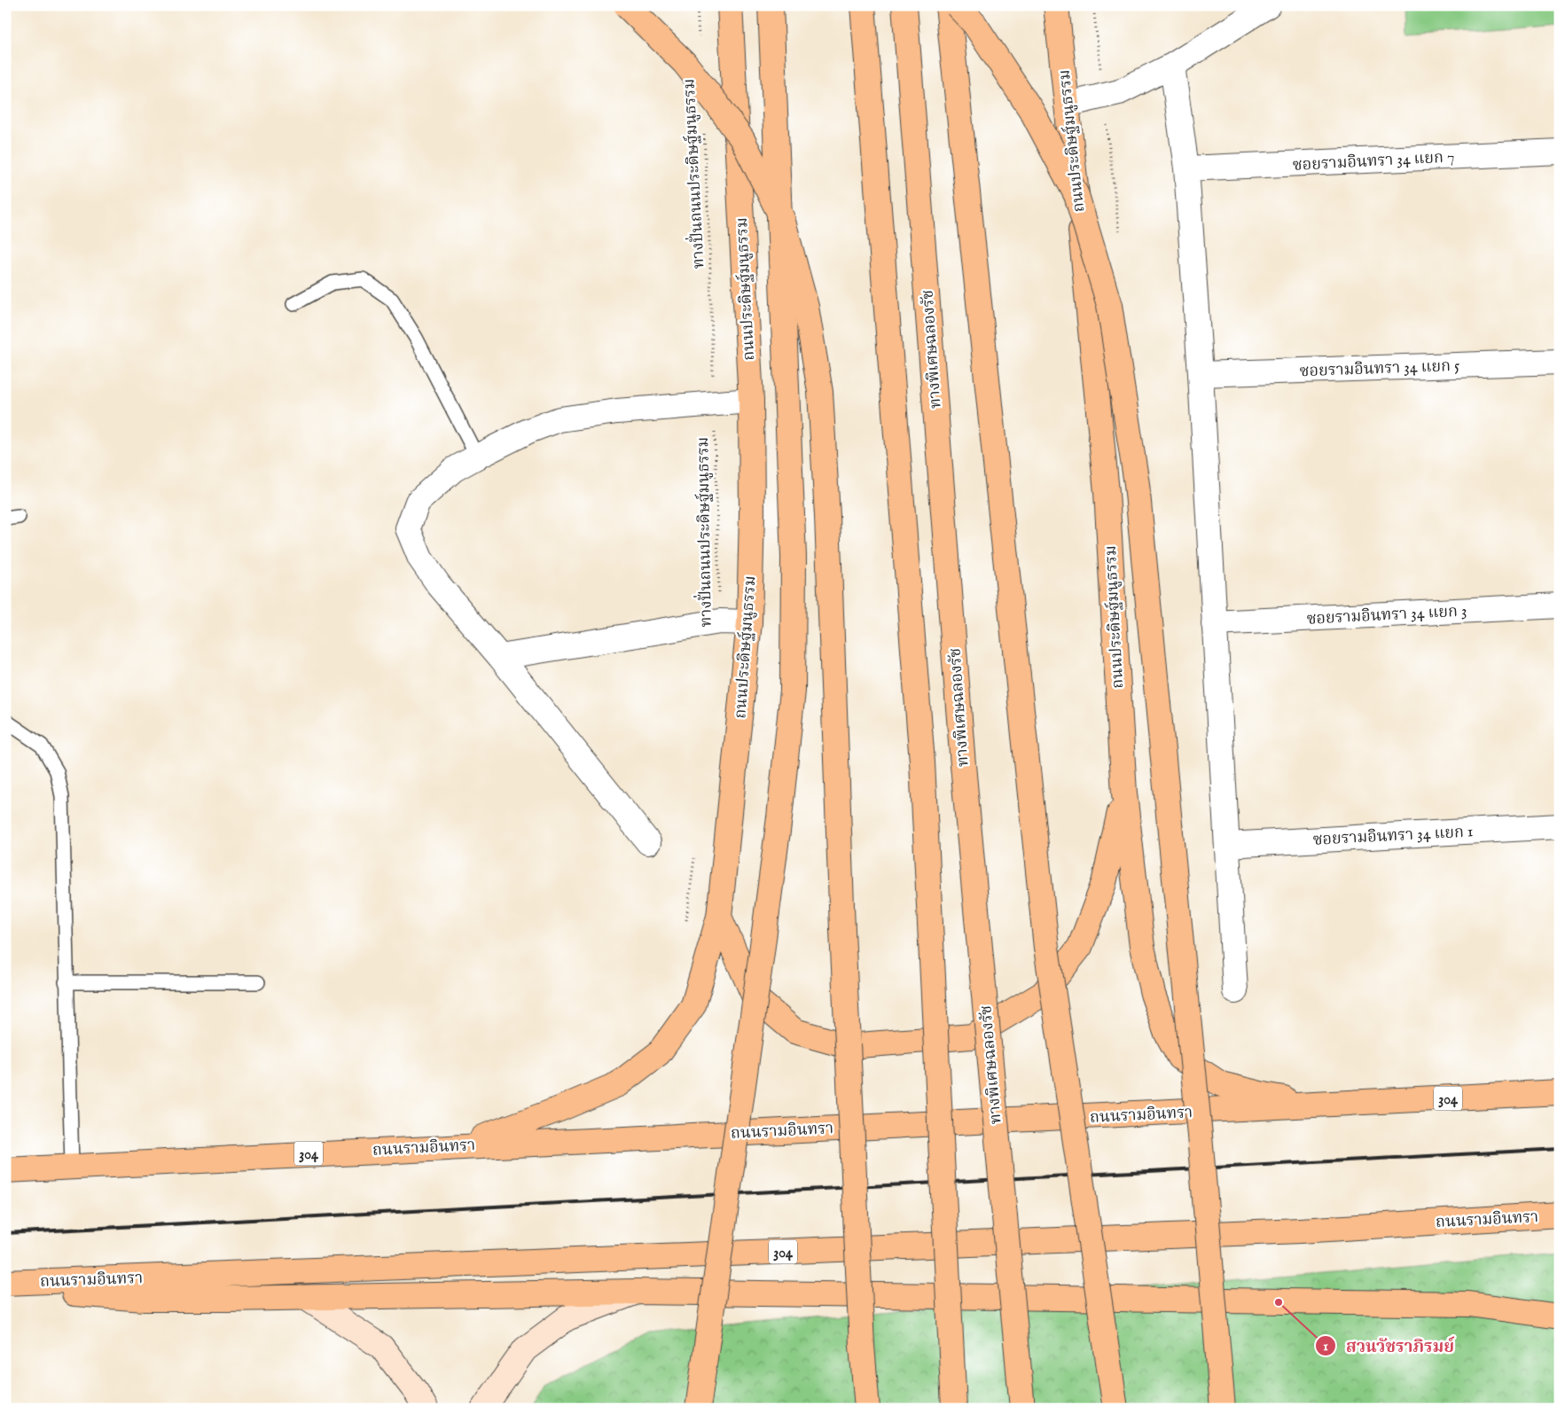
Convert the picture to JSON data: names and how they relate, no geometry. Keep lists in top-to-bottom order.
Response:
{
  "streets": {
    "main road": [
      "ถนนประดิษฐ์มนูธรรม",
      "ทางพิเศษฉลองรัช",
      "304",
      "ถนนรามอินทรา"
    ],
    "street": [
      "ซอยรามอินทรา 34 แยก 7",
      "ซอยรามอินทรา 34 แยก 5",
      "ซอยรามอินทรา 34 แยก 3",
      "ซอยรามอินทรา 34 แยก 1"
    ],
    "path": ["ทางปั่นถนนประดิษฐ์มนูธรรม"]
  },
  "crossings": [
    ["ถนนประดิษฐ์มนูธรรม", "ถนนรามอินทรา"]
  ],
  "places": ["สวนวัชราภิรมย์"]
}
